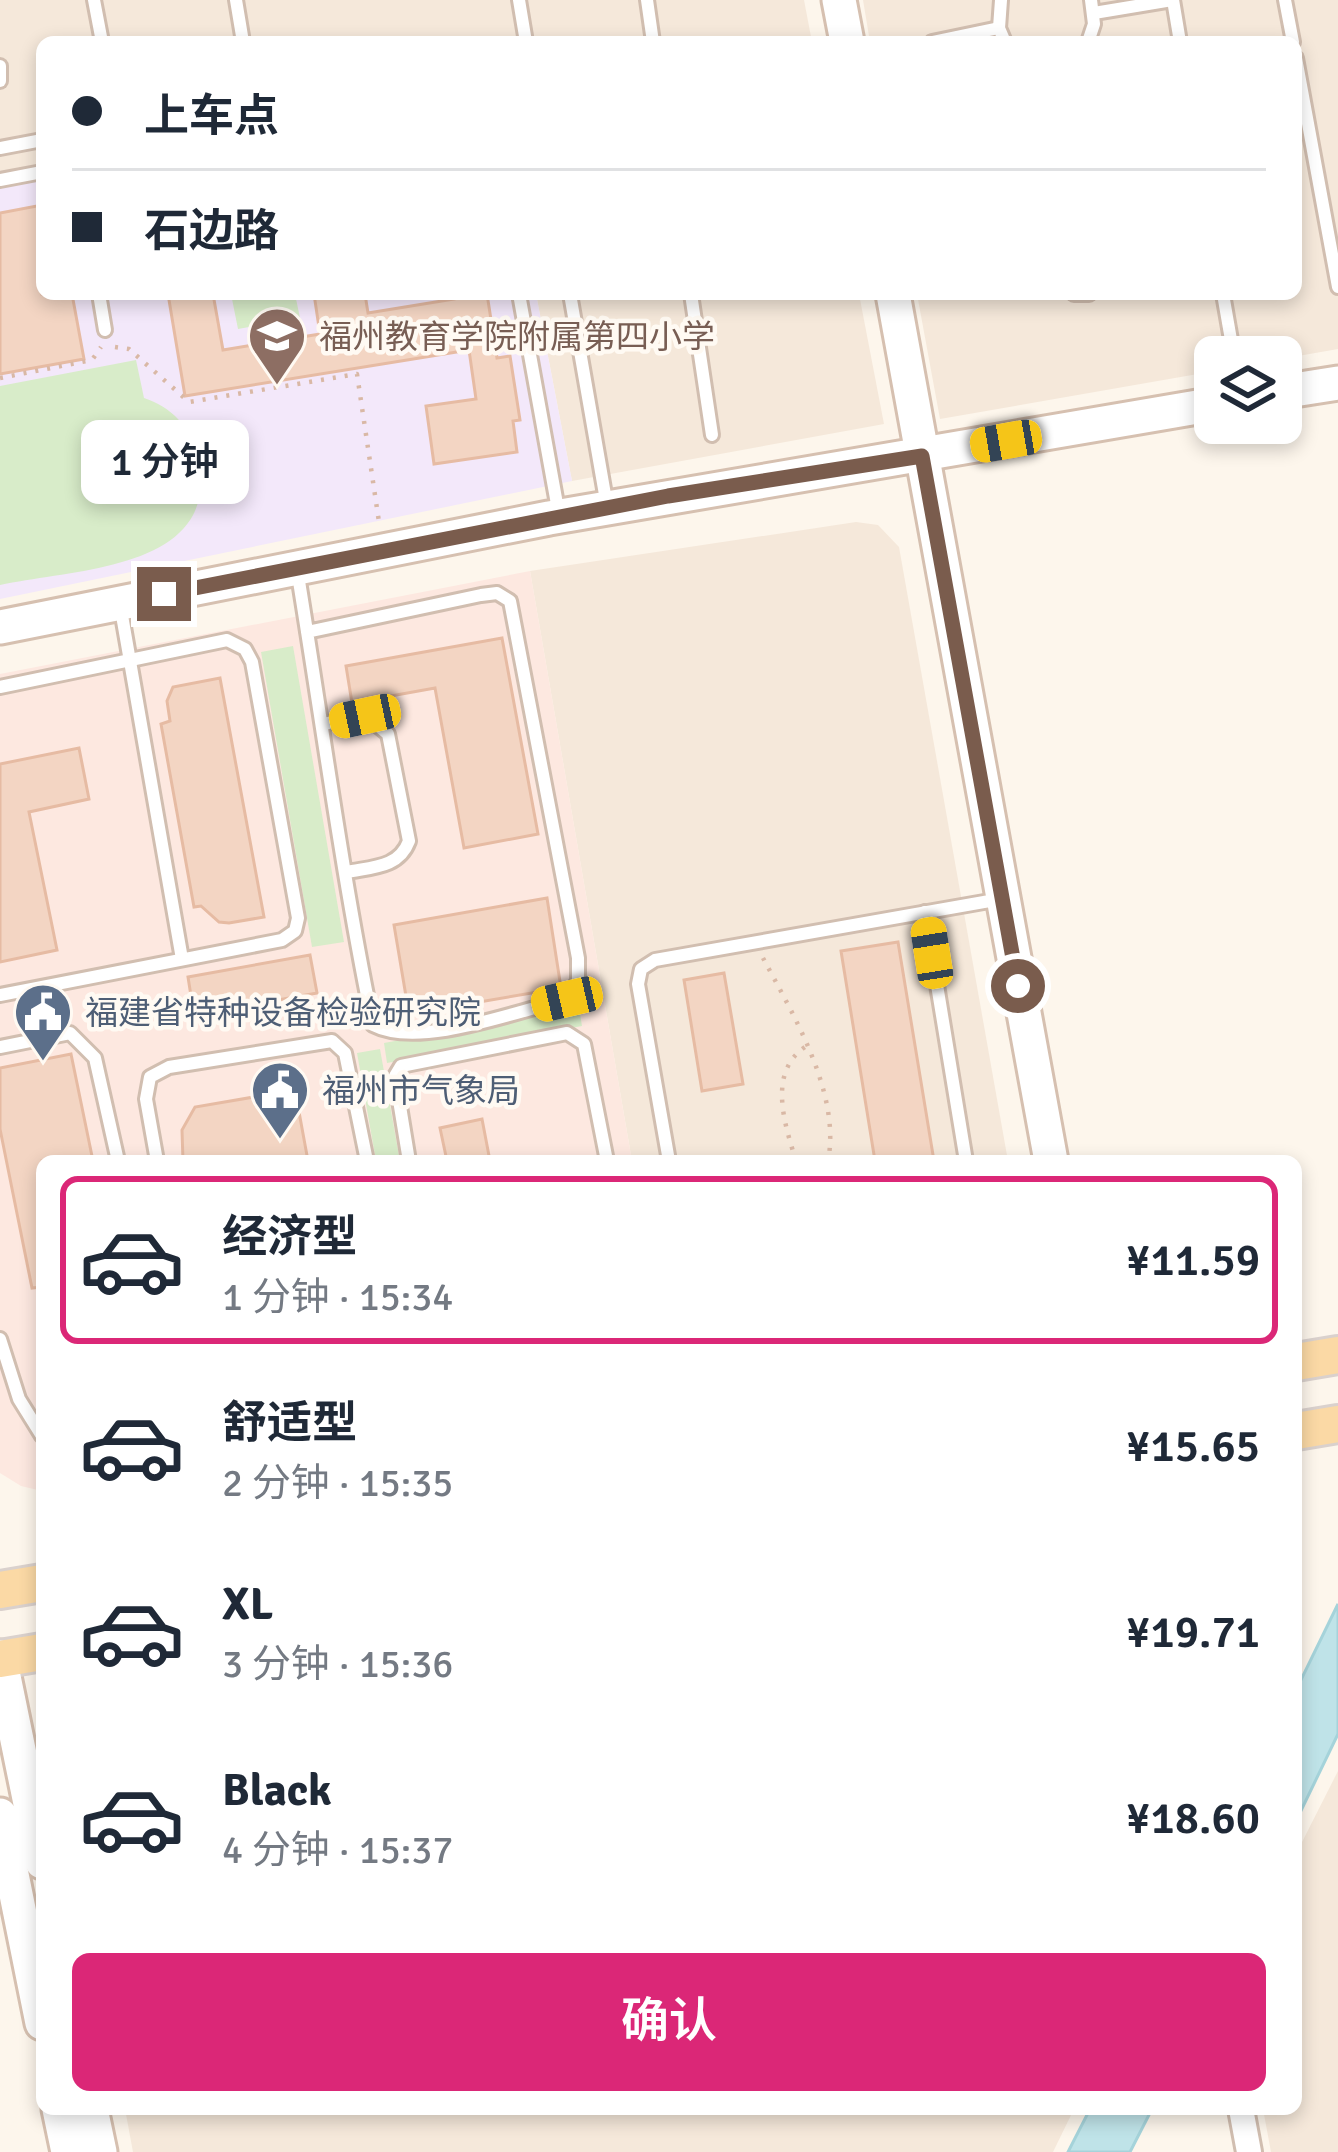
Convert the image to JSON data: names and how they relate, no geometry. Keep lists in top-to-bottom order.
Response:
{
  "places": {
    "school or university": ["福州教育学院附属第四小学"],
    "public building": ["福建省特种设备检验研究院", "福州市气象局"]
  },
  "page": {
    "banner": ["上车点", "石边路"],
    "bubble": "1 分钟",
    "list": [
      {
        "name": "经济型",
        "note": "1 分钟 · 15:34",
        "value": "¥11.59"
      },
      {
        "name": "舒适型",
        "note": "2 分钟 · 15:35",
        "value": "¥15.65"
      },
      {
        "name": "XL",
        "note": "3 分钟 · 15:36",
        "value": "¥19.71"
      },
      {
        "name": "Black",
        "note": "4 分钟 · 15:37",
        "value": "¥18.60"
      }
    ],
    "buttons": "确认"
  }
}
